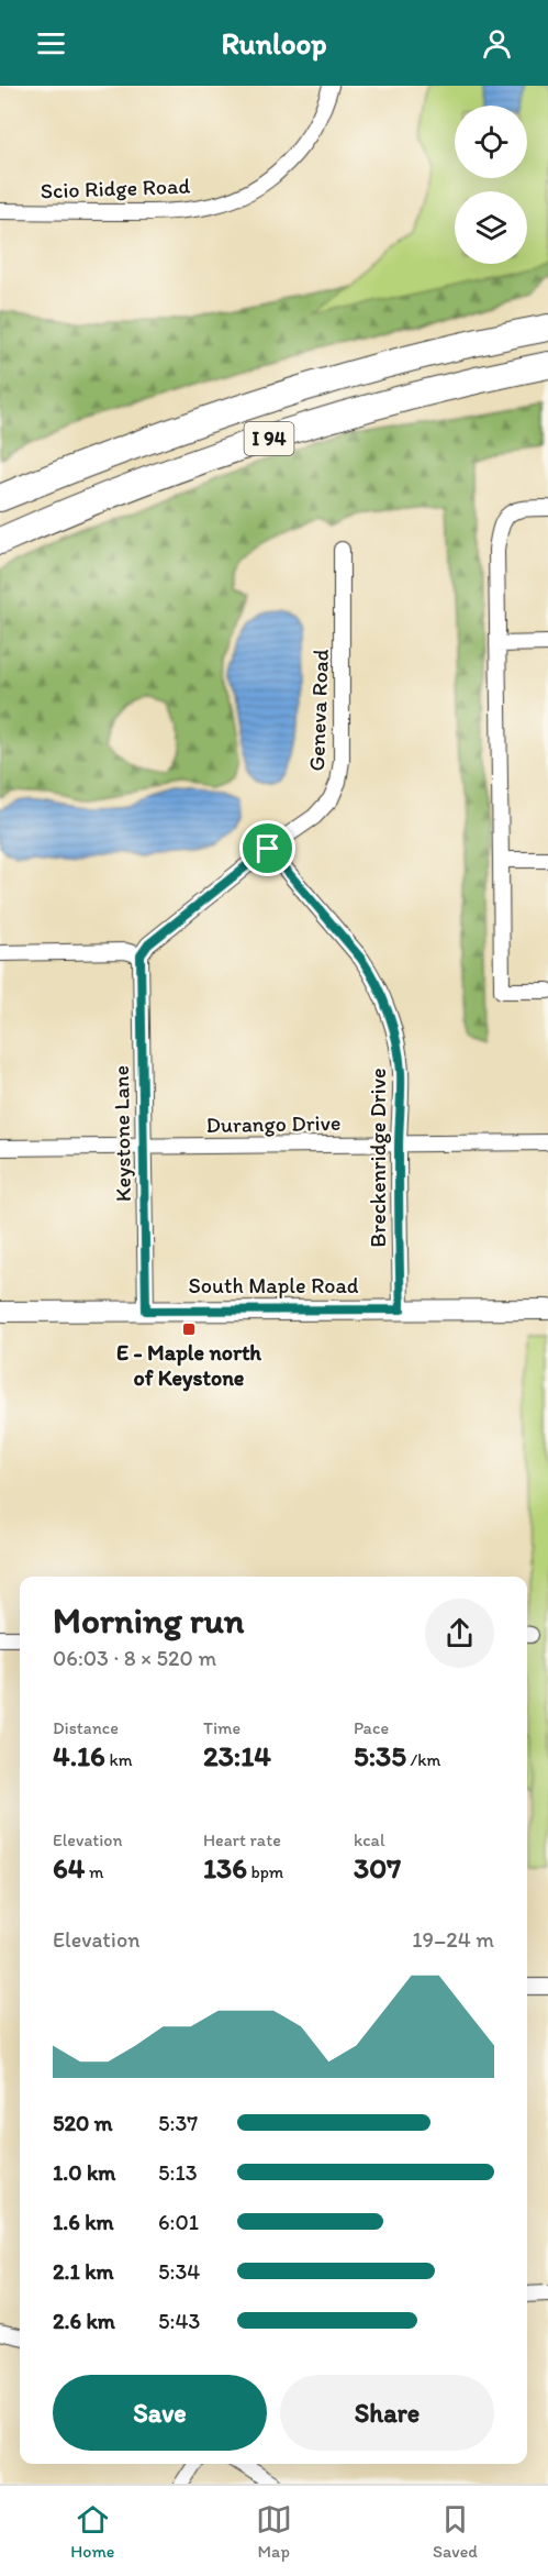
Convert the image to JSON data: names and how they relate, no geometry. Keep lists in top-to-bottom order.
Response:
{
  "streets": {
    "highway": ["I 94"],
    "street": [
      "Scio Ridge Road",
      "Geneva Road",
      "Durango Drive",
      "Keystone Lane",
      "Breckenridge Drive",
      "South Maple Road"
    ]
  },
  "crossings": [
    ["Geneva Road", "Keystone Lane"],
    ["Geneva Road", "Breckenridge Drive"],
    ["Durango Drive", "Keystone Lane"],
    ["Durango Drive", "Breckenridge Drive"],
    ["Keystone Lane", "South Maple Road"],
    ["Breckenridge Drive", "South Maple Road"]
  ],
  "places": {
    "transit": ["E - Maple north of Keystone"]
  },
  "page": {
    "header": "Runloop",
    "heading": ["Morning run", "06:03 · 8 × 520 m"],
    "stats": [
      ["Distance", "4.16 km"],
      ["Time", "23:14"],
      ["Pace", "5:35 /km"],
      ["Elevation", "64 m"],
      ["Heart rate", "136 bpm"],
      ["kcal", "307"]
    ],
    "chart": ["Elevation", "19–24 m"],
    "list": [
      {
        "name": "520 m",
        "note": "5:37"
      },
      {
        "name": "1.0 km",
        "note": "5:13"
      },
      {
        "name": "1.6 km",
        "note": "6:01"
      },
      {
        "name": "2.1 km",
        "note": "5:34"
      },
      {
        "name": "2.6 km",
        "note": "5:43"
      }
    ],
    "buttons": ["Save", "Share"],
    "tabs": ["Home", "Map", "Saved"]
  }
}
